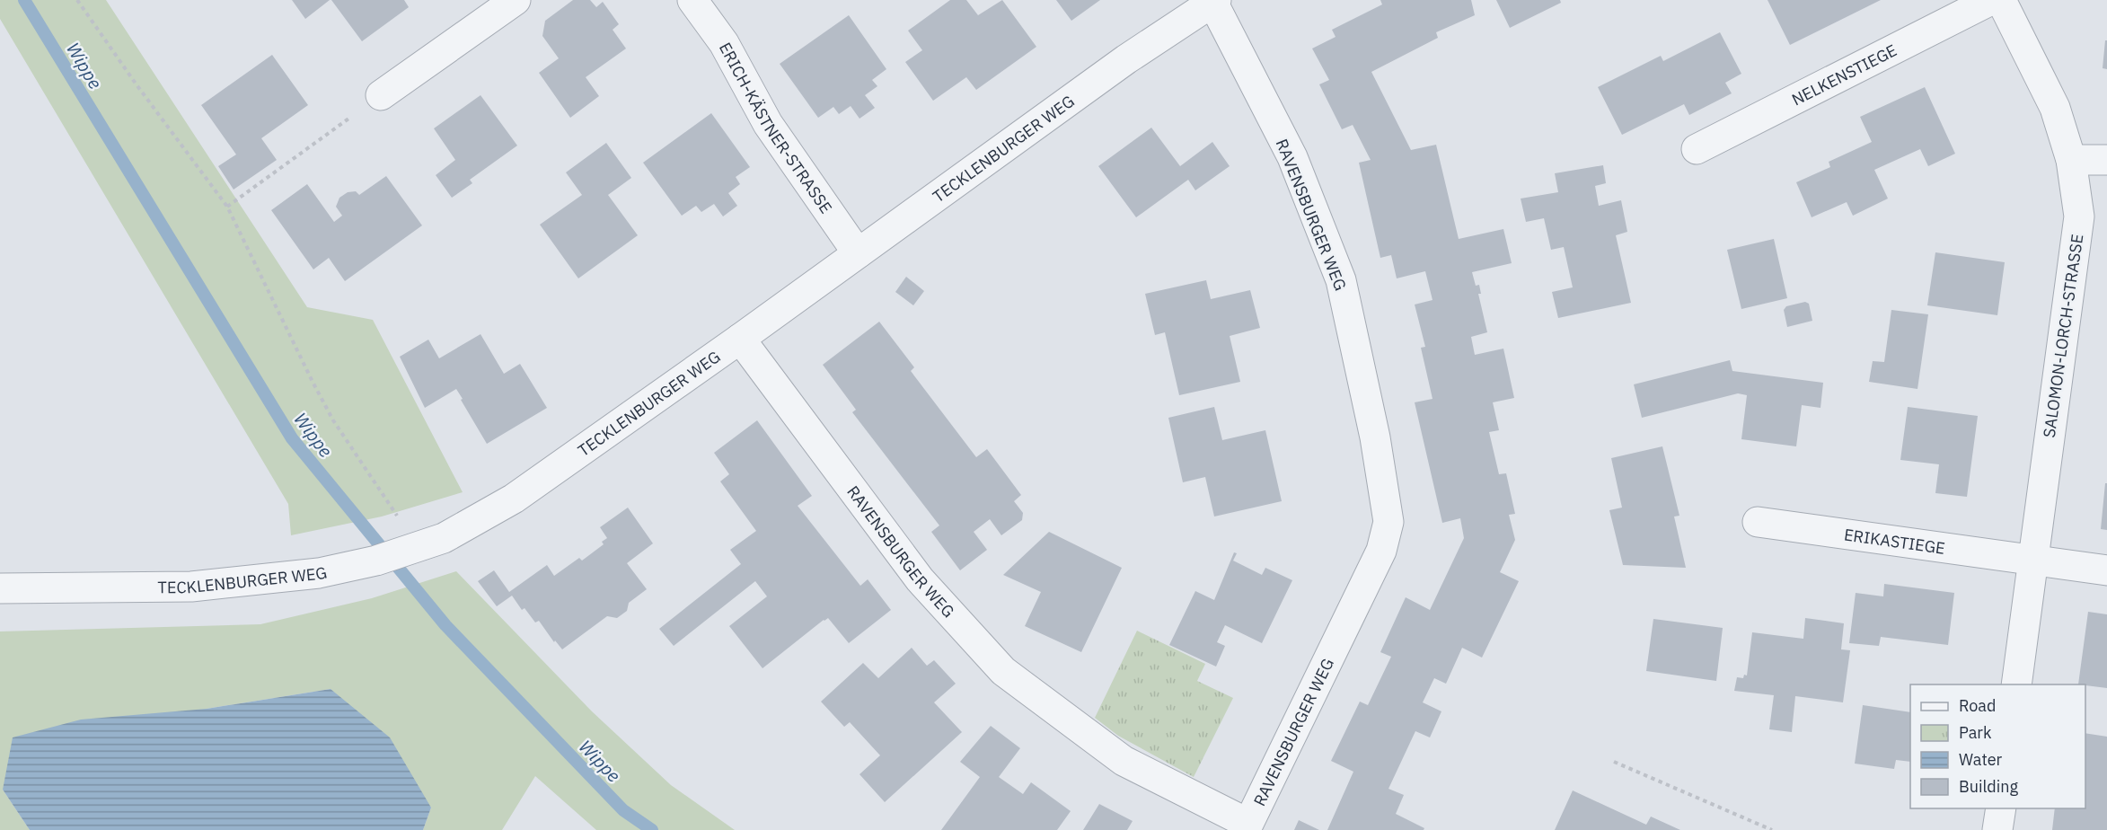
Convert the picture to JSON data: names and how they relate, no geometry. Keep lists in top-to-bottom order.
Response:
{
  "streets": {
    "street": [
      "NELKENSTIEGE",
      "ERICH-KÄSTNER-STRASSE",
      "TECKLENBURGER WEG",
      "RAVENSBURGER WEG",
      "SALOMON-LORCH-STRASSE",
      "ERIKASTIEGE"
    ]
  },
  "crossings": [
    ["ERICH-KÄSTNER-STRASSE", "TECKLENBURGER WEG"],
    ["TECKLENBURGER WEG", "RAVENSBURGER WEG"],
    ["SALOMON-LORCH-STRASSE", "ERIKASTIEGE"]
  ],
  "water": ["Wippe"],
  "legend": [
    "Road",
    "Park",
    "Water",
    "Building"
  ]
}
